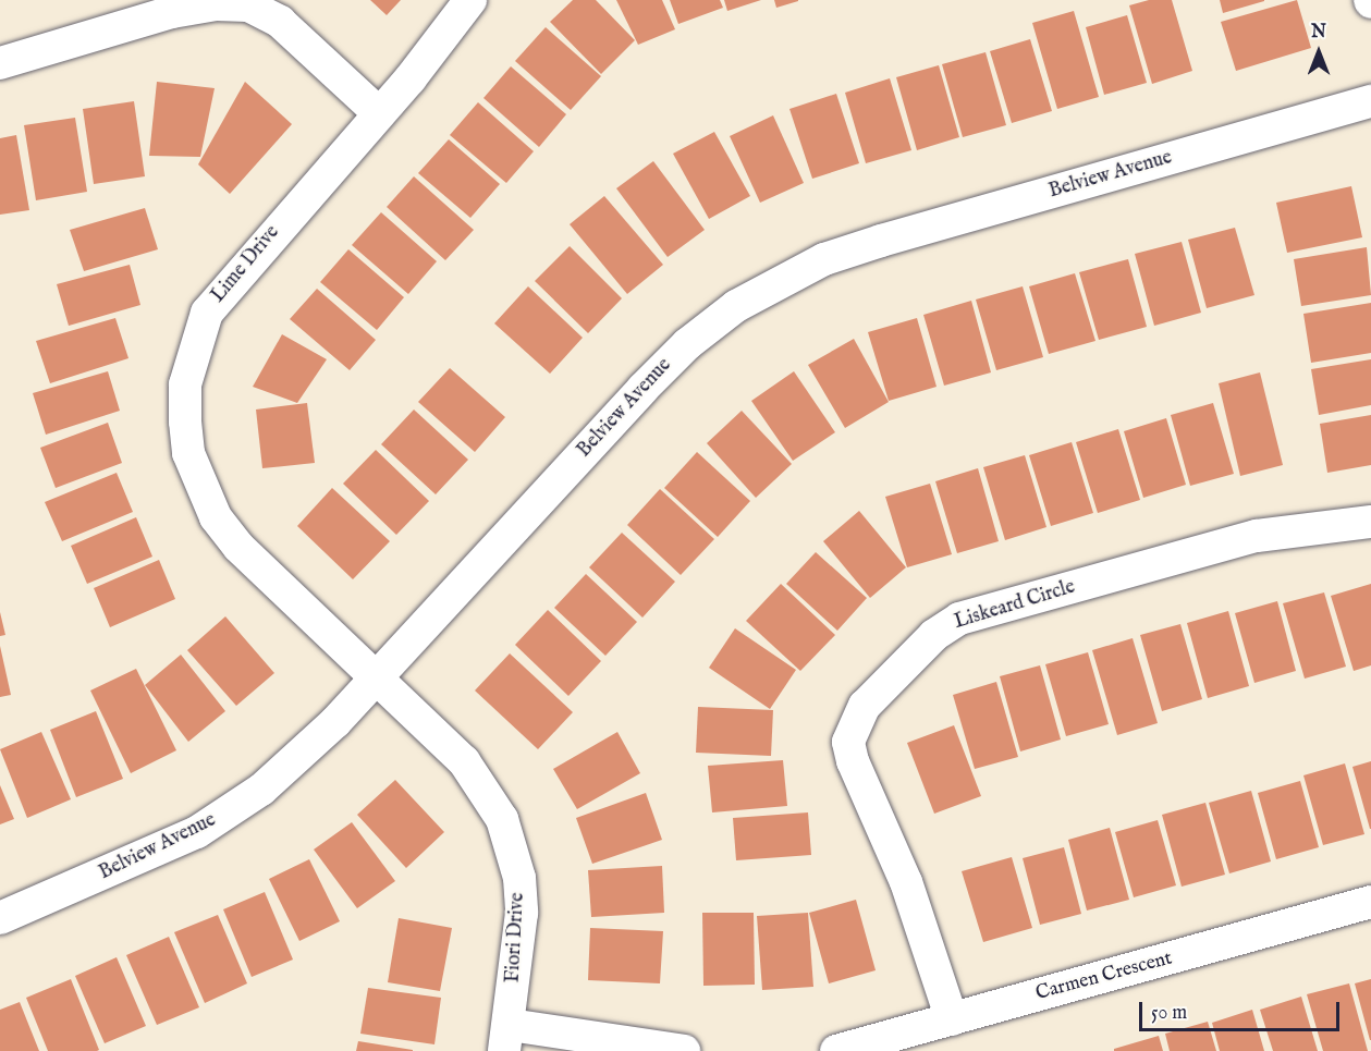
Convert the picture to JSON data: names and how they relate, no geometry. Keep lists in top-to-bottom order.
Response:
{
  "streets": {
    "street": [
      "Belview Avenue",
      "Lime Drive",
      "Liskeard Circle",
      "Fiori Drive",
      "Carmen Crescent"
    ]
  },
  "crossings": [
    ["Belview Avenue", "Lime Drive"],
    ["Belview Avenue", "Fiori Drive"],
    ["Lime Drive", "Fiori Drive"],
    ["Liskeard Circle", "Carmen Crescent"]
  ],
  "scale_bar": "50 m",
  "north": "top"
}
